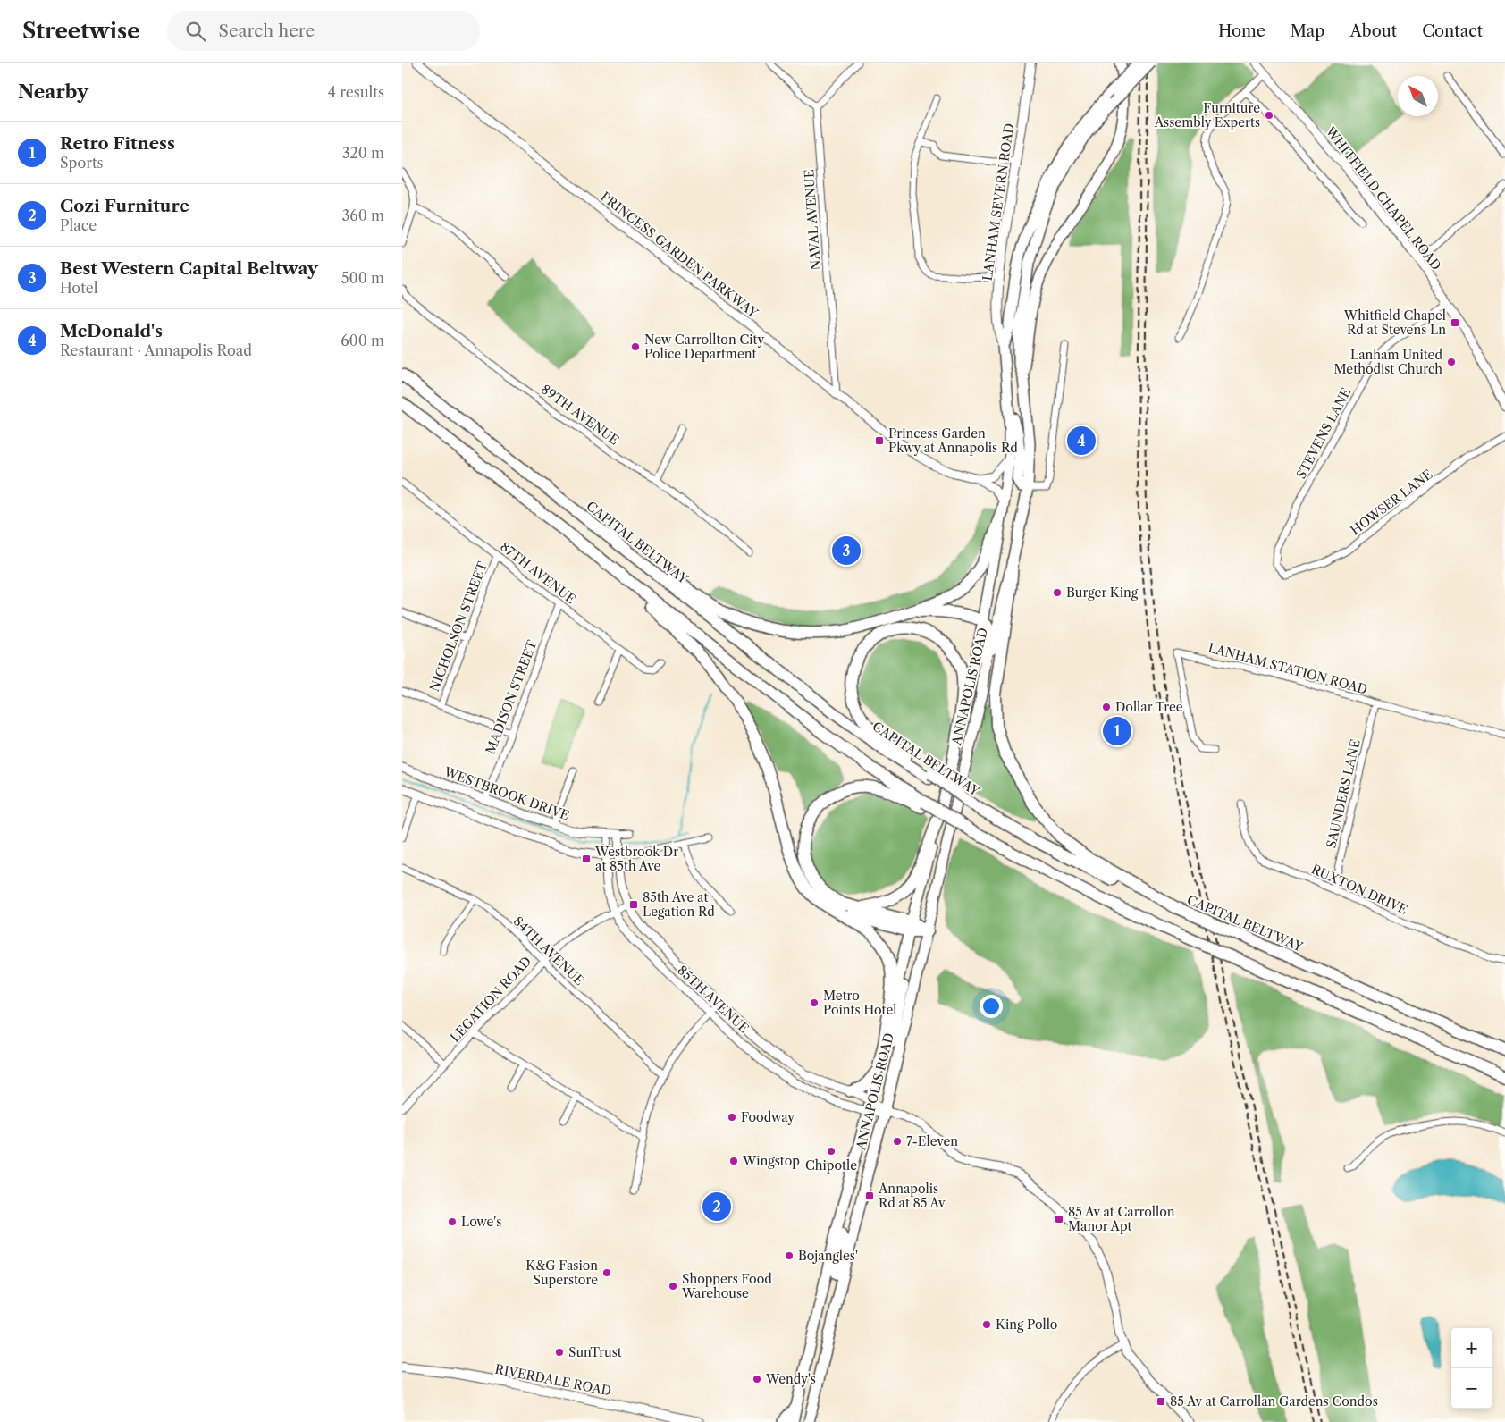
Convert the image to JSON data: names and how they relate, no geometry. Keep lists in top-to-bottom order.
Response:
{
  "streets": {
    "highway": ["CAPITAL BELTWAY"],
    "main road": ["LANHAM SEVERN ROAD", "ANNAPOLIS ROAD", "RIVERDALE ROAD"],
    "street": [
      "WHITFIELD CHAPEL ROAD",
      "NAVAL AVENUE",
      "PRINCESS GARDEN PARKWAY",
      "89TH AVENUE",
      "STEVENS LANE",
      "HOWSER LANE",
      "87TH AVENUE",
      "NICHOLSON STREET",
      "LANHAM STATION ROAD",
      "MADISON STREET",
      "WESTBROOK DRIVE",
      "SAUNDERS LANE",
      "RUXTON DRIVE",
      "84TH AVENUE",
      "LEGATION ROAD",
      "85TH AVENUE"
    ]
  },
  "crossings": [
    ["WHITFIELD CHAPEL ROAD", "STEVENS LANE"],
    ["LANHAM SEVERN ROAD", "ANNAPOLIS ROAD"],
    ["NAVAL AVENUE", "PRINCESS GARDEN PARKWAY"],
    ["PRINCESS GARDEN PARKWAY", "ANNAPOLIS ROAD"],
    ["STEVENS LANE", "HOWSER LANE"],
    ["87TH AVENUE", "NICHOLSON STREET"],
    ["87TH AVENUE", "MADISON STREET"],
    ["LANHAM STATION ROAD", "SAUNDERS LANE"],
    ["ANNAPOLIS ROAD", "85TH AVENUE"],
    ["MADISON STREET", "WESTBROOK DRIVE"],
    ["WESTBROOK DRIVE", "85TH AVENUE"],
    ["SAUNDERS LANE", "RUXTON DRIVE"],
    ["84TH AVENUE", "LEGATION ROAD"],
    ["LEGATION ROAD", "85TH AVENUE"]
  ],
  "places": {
    "other": [
      "Furniture Assembly Experts",
      "New Carrollton City Police Department",
      "Lanham United Methodist Church",
      "Burger King",
      "Dollar Tree",
      "Metro Points Hotel",
      "Foodway",
      "7-Eleven",
      "Chipotle",
      "Wingstop",
      "Lowe's",
      "Bojangles'",
      "K&G Fasion Superstore",
      "Shoppers Food Warehouse",
      "King Pollo",
      "SunTrust",
      "Wendy's"
    ],
    "transit": [
      "Whitfield Chapel Rd at Stevens Ln",
      "Princess Garden Pkwy at Annapolis Rd",
      "Westbrook Dr at 85th Ave",
      "85th Ave at Legation Rd",
      "Annapolis Rd at 85 Av",
      "85 Av at Carrollon Manor Apt",
      "85 Av at Carrollan Gardens Condos"
    ]
  },
  "north": "top left",
  "page": {
    "header": "Streetwise",
    "search": "Search here",
    "nav": [
      "Home",
      "Map",
      "About",
      "Contact"
    ],
    "heading": ["Nearby", "4 results"],
    "list": [
      {
        "mark": "1",
        "name": "Retro Fitness",
        "note": "Sports",
        "value": "320 m"
      },
      {
        "mark": "2",
        "name": "Cozi Furniture",
        "note": "Place",
        "value": "360 m"
      },
      {
        "mark": "3",
        "name": "Best Western Capital Beltway",
        "note": "Hotel",
        "value": "500 m"
      },
      {
        "mark": "4",
        "name": "McDonald's",
        "note": "Restaurant · Annapolis Road",
        "value": "600 m"
      }
    ],
    "pins": [
      "4",
      "3",
      "1",
      "2"
    ],
    "map_buttons": ["+", "−"]
  }
}
